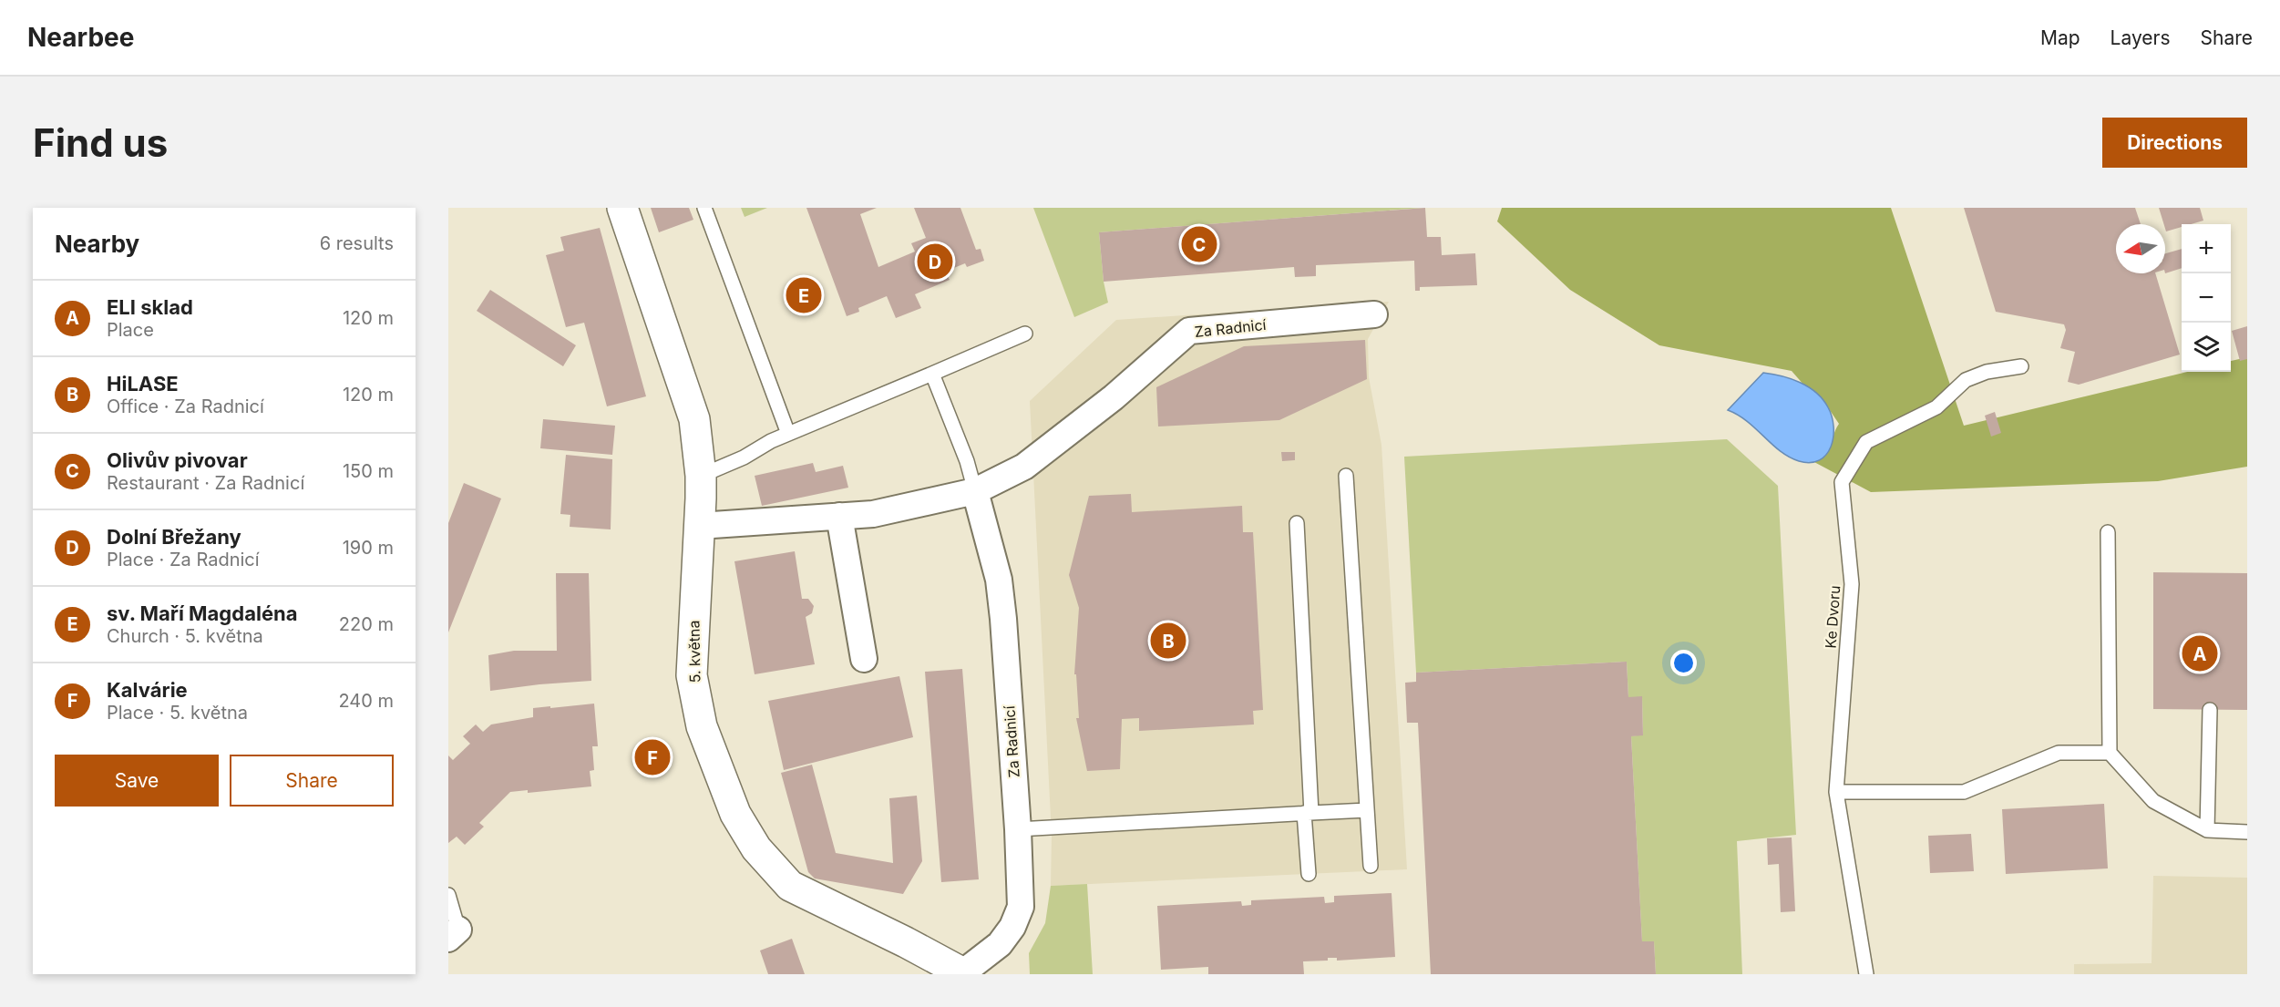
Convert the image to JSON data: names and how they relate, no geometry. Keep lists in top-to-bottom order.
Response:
{
  "streets": {
    "street": ["Za Radnicí", "5. května"],
    "lane": ["Ke Dvoru"]
  },
  "crossings": [
    ["Za Radnicí", "5. května"]
  ],
  "north": "left",
  "page": {
    "header": "Nearbee",
    "nav": ["Map", "Layers", "Share"],
    "buttons": [
      "Directions",
      ["Save", "Share"]
    ],
    "title": "Find us",
    "heading": ["Nearby", "6 results"],
    "map_buttons": ["+", "−"],
    "pins": [
      "C",
      "D",
      "E",
      "B",
      "A",
      "F"
    ],
    "list": [
      {
        "mark": "A",
        "name": "ELI sklad",
        "note": "Place",
        "value": "120 m"
      },
      {
        "mark": "B",
        "name": "HiLASE",
        "note": "Office · Za Radnicí",
        "value": "120 m"
      },
      {
        "mark": "C",
        "name": "Olivův pivovar",
        "note": "Restaurant · Za Radnicí",
        "value": "150 m"
      },
      {
        "mark": "D",
        "name": "Dolní Břežany",
        "note": "Place · Za Radnicí",
        "value": "190 m"
      },
      {
        "mark": "E",
        "name": "sv. Maří Magdaléna",
        "note": "Church · 5. května",
        "value": "220 m"
      },
      {
        "mark": "F",
        "name": "Kalvárie",
        "note": "Place · 5. května",
        "value": "240 m"
      }
    ]
  }
}
